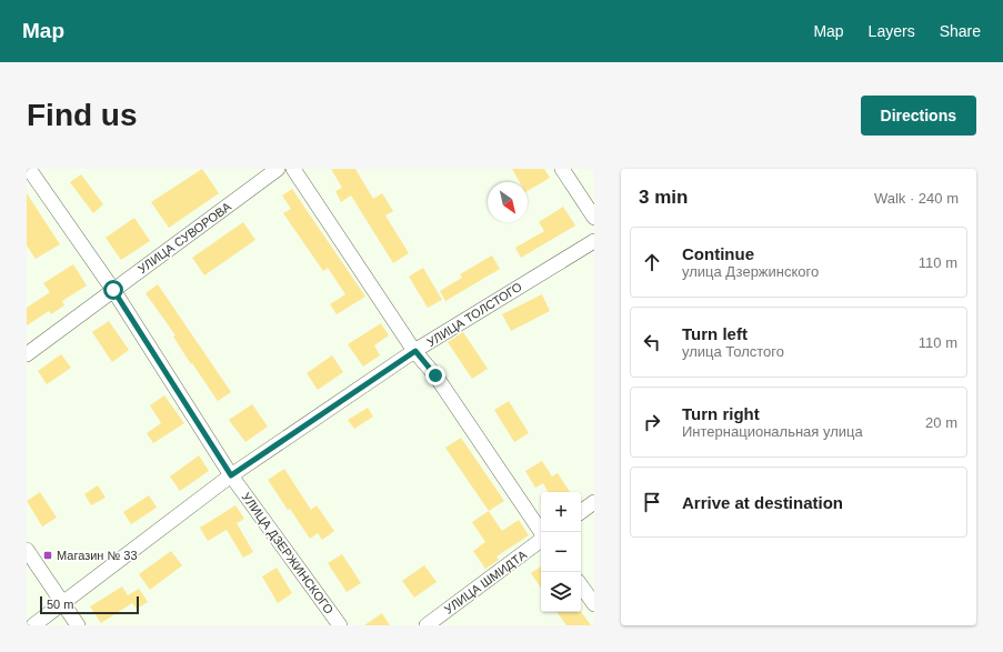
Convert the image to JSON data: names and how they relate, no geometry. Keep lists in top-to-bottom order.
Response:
{
  "streets": {
    "street": [
      "УЛИЦА СУВОРОВА",
      "УЛИЦА ТОЛСТОГО",
      "УЛИЦА ДЗЕРЖИНСКОГО",
      "УЛИЦА ШМИДТА"
    ]
  },
  "crossings": [
    ["УЛИЦА СУВОРОВА", "УЛИЦА ДЗЕРЖИНСКОГО"],
    ["УЛИЦА ТОЛСТОГО", "УЛИЦА ДЗЕРЖИНСКОГО"]
  ],
  "places": {
    "transit": ["Магазин № 33"]
  },
  "scale_bar": "50 m",
  "north": "bottom right",
  "page": {
    "header": "Map",
    "nav": ["Map", "Layers", "Share"],
    "buttons": "Directions",
    "title": "Find us",
    "heading": ["3 min", "Walk · 240 m"],
    "list": [
      ["Continue", "улица Дзержинского", "110 m"],
      ["Turn left", "улица Толстого", "110 m"],
      ["Turn right", "Интернациональная улица", "20 m"],
      "Arrive at destination"
    ],
    "map_buttons": ["+", "−"],
    "scale": "50 m"
  }
}
